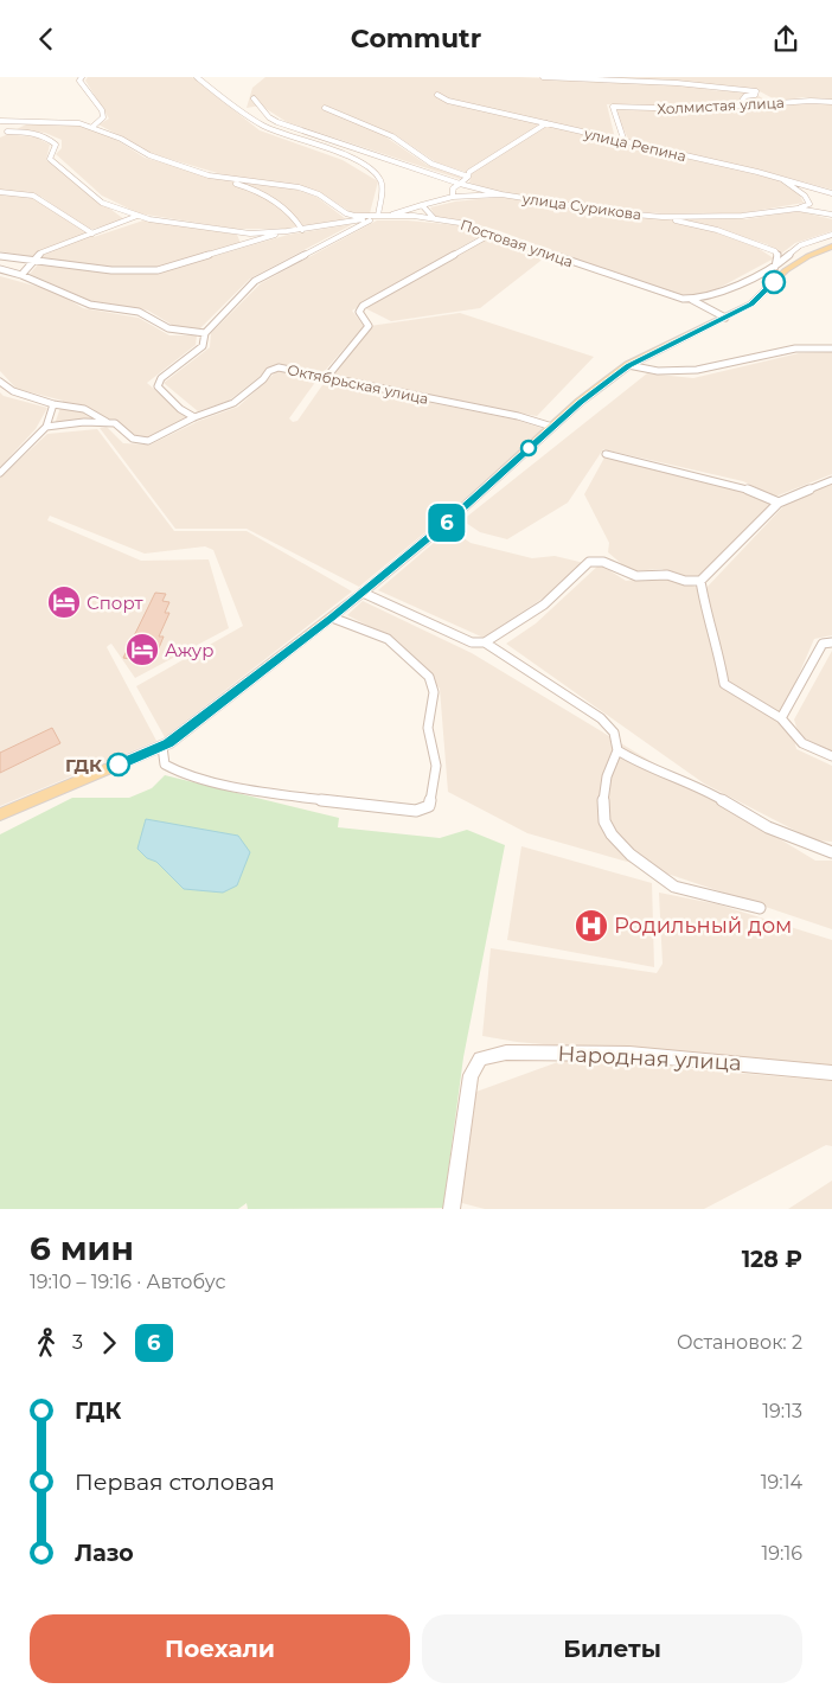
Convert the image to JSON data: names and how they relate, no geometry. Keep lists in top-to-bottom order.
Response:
{
  "streets": {
    "street": [
      "Холмистая улица",
      "улица Репина",
      "улица Сурикова",
      "Постовая улица",
      "Октябрьская улица",
      "Народная улица"
    ]
  },
  "crossings": [
    ["Холмистая улица", "улица Репина"],
    ["улица Сурикова", "Постовая улица"]
  ],
  "places": {
    "hotel": ["Спорт", "Ажур"],
    "other": ["ГДК"],
    "hospital": ["Родильный дом"]
  },
  "lines": ["bus line 6"],
  "page": {
    "header": "Commutr",
    "on_map": "6",
    "heading": ["6 мин", "19:10 – 19:16 · Автобус", "128 ₽"],
    "legs": ["3", "6", "Остановок: 2"],
    "list": [
      {
        "name": "ГДК",
        "value": "19:13"
      },
      {
        "name": "Первая столовая",
        "value": "19:14"
      },
      {
        "name": "Лазо",
        "value": "19:16"
      }
    ],
    "buttons": ["Поехали", "Билеты"]
  }
}
